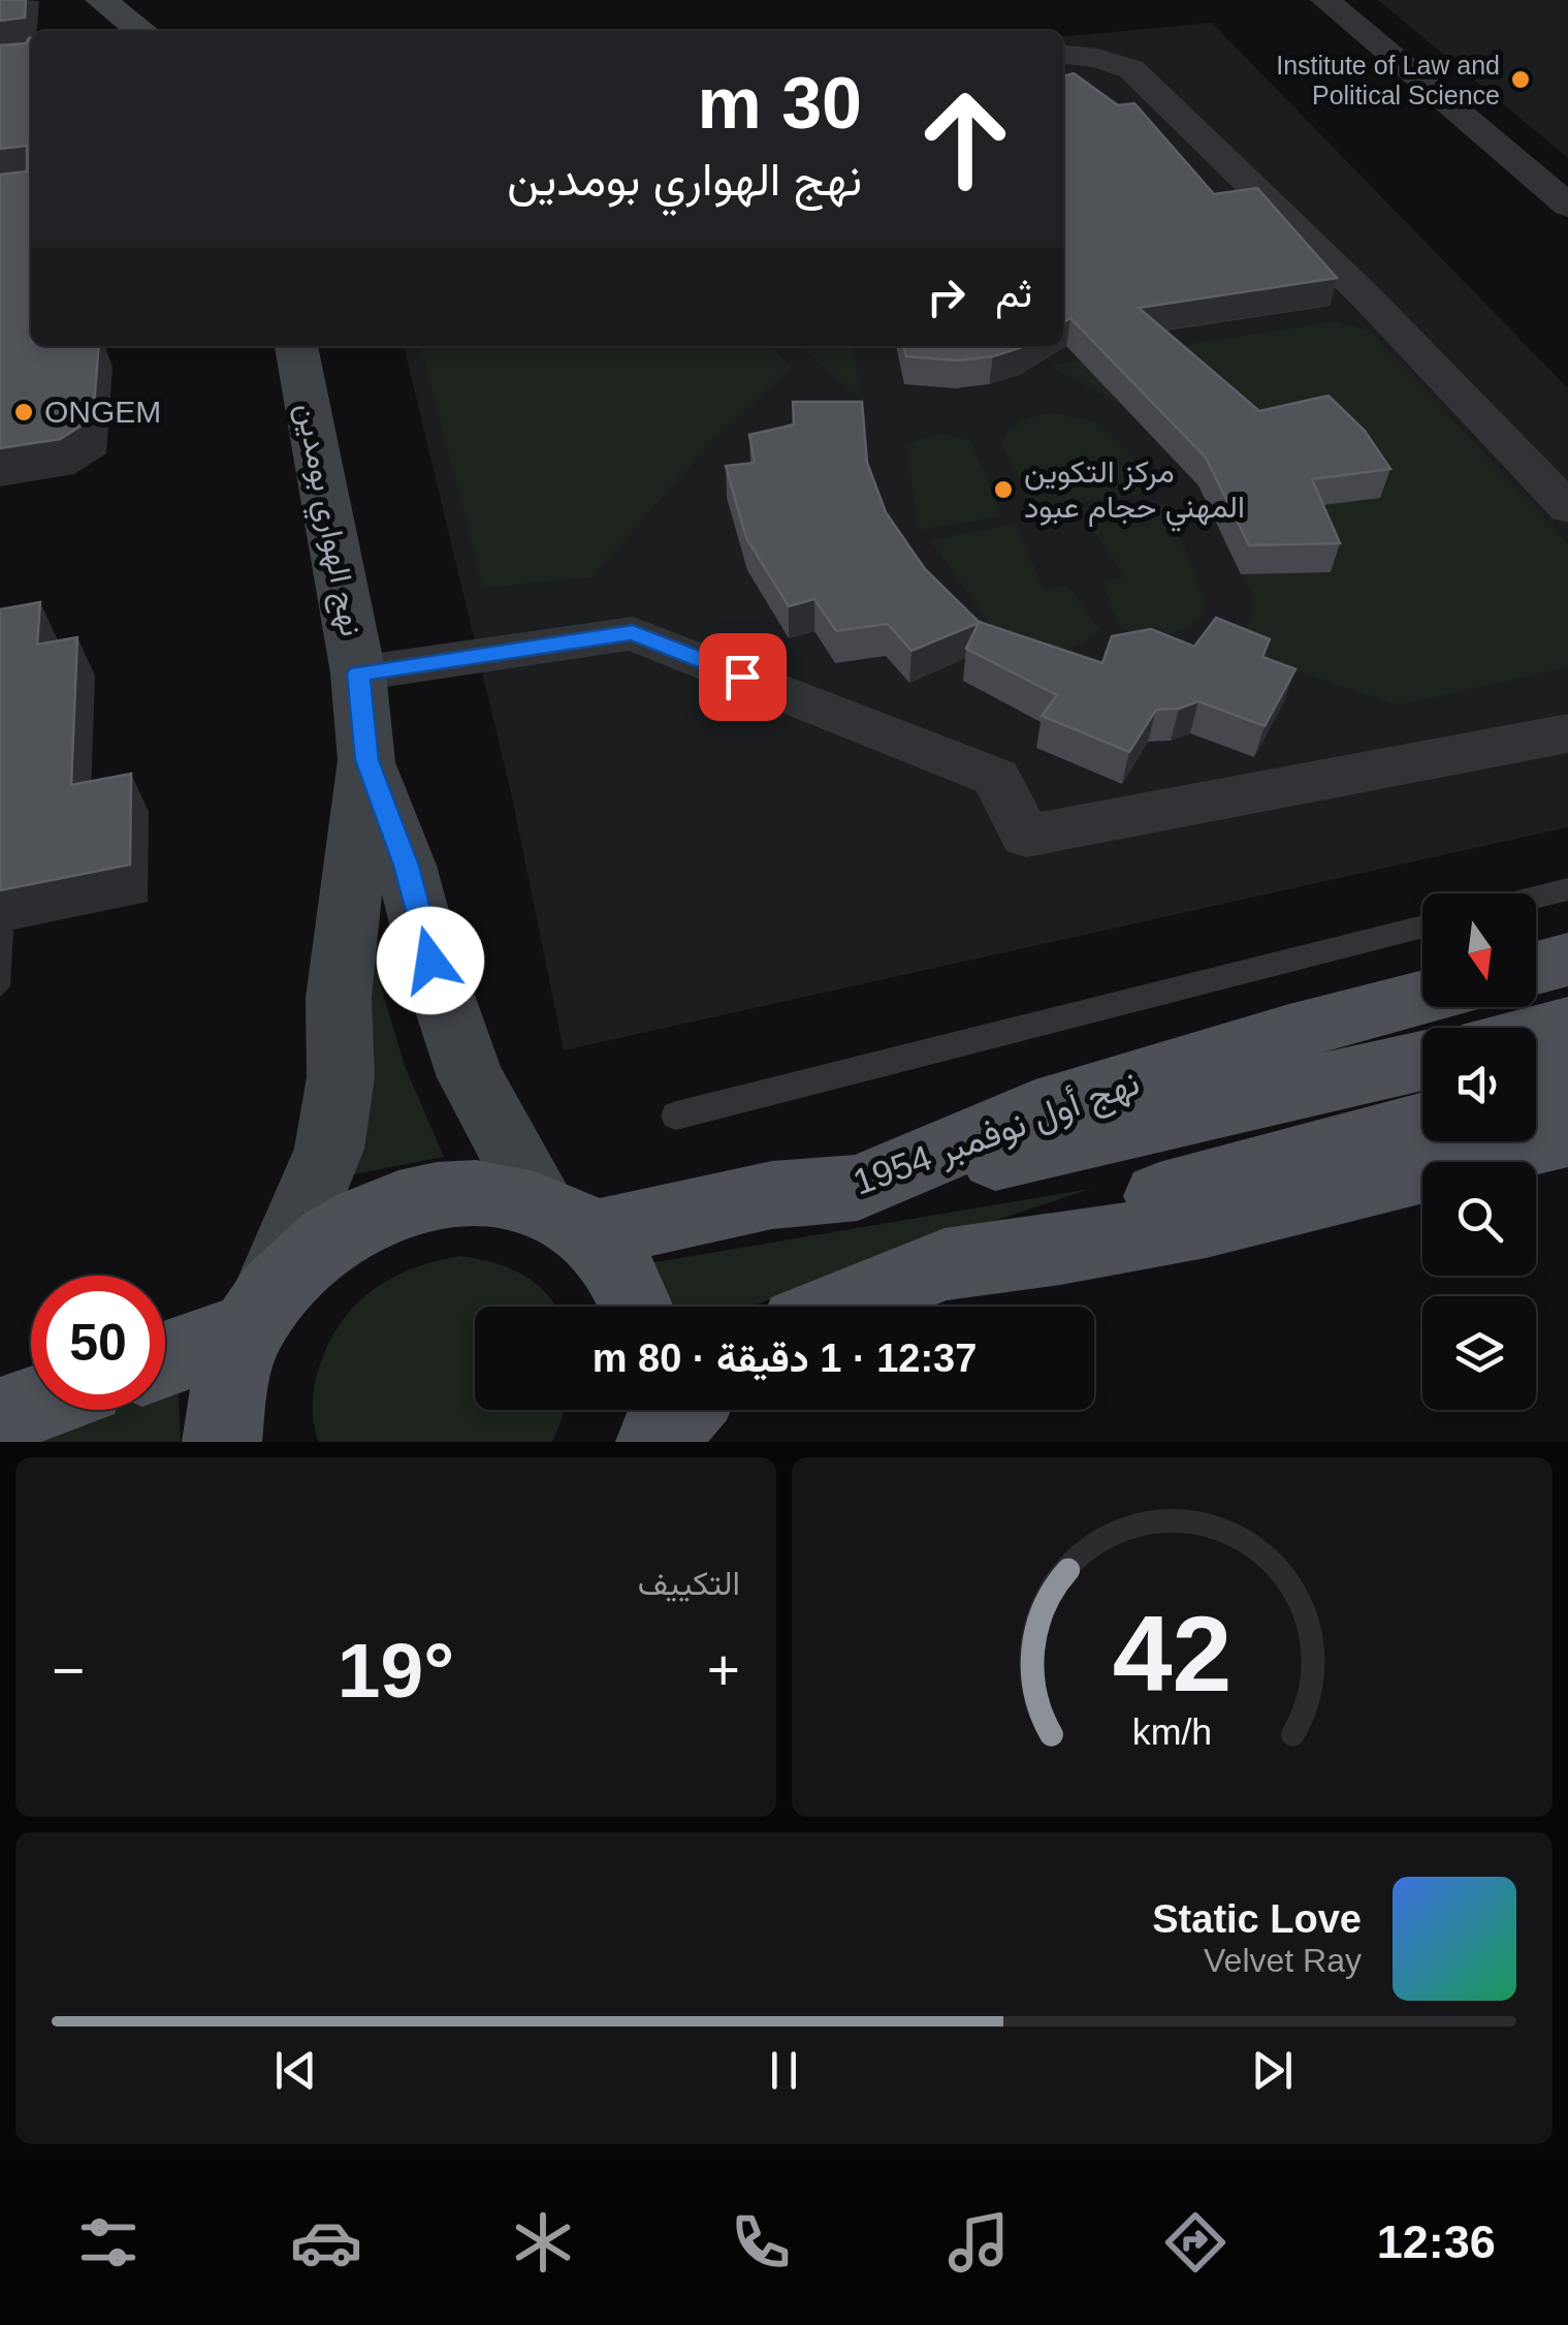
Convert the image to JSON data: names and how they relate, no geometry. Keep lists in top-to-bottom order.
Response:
{
  "streets": {
    "main road": ["نهج الهواري بومدين", "نهج أول نوفمبر 1954"]
  },
  "places": ["Institute of Law and Political Science", "ONGEM", "مركز التكوين المهني حجام عبود"],
  "north": "bottom",
  "page": {
    "turn": ["30 m", "نهج الهواري بومدين"],
    "then": "ثم",
    "limit": "50",
    "trip": "12:37 · 1 دقيقة · 80 m",
    "tile": "التكييف",
    "heat": ["−", "19°", "+"],
    "song": ["Static Love", "Velvet Ray"],
    "tabs": "12:36",
    "gauge": ["42", "km/h"]
  }
}
